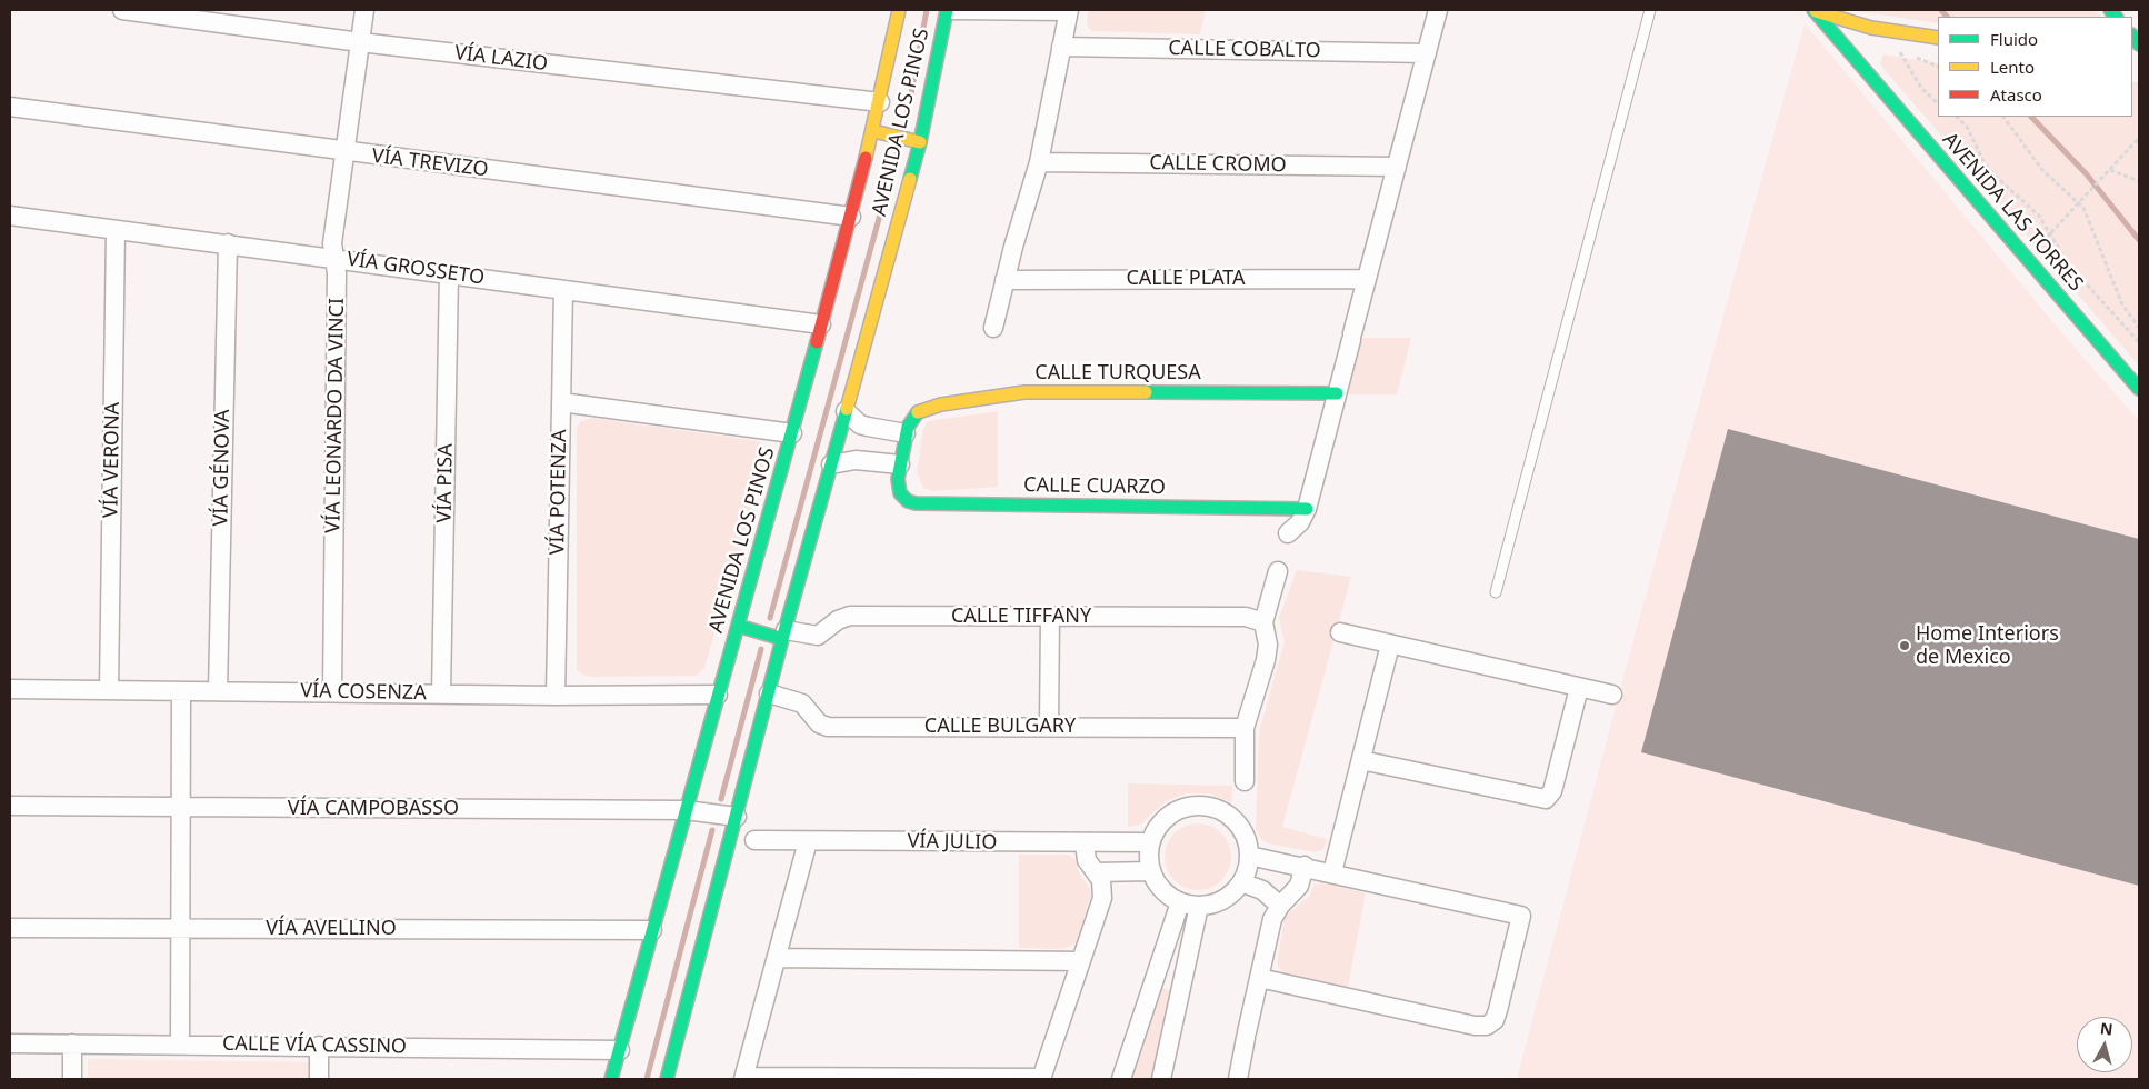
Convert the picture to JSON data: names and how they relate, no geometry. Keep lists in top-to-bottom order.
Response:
{
  "streets": {
    "street": [
      "CALLE COBALTO",
      "VÍA LAZIO",
      "AVENIDA LOS PINOS",
      "VÍA TREVIZO",
      "CALLE CROMO",
      "AVENIDA LAS TORRES",
      "VÍA GROSSETO",
      "CALLE PLATA",
      "CALLE TURQUESA",
      "VÍA LEONARDO DA VINCI",
      "VÍA VERONA",
      "VÍA GÉNOVA",
      "VÍA PISA",
      "CALLE CUARZO",
      "VÍA POTENZA",
      "CALLE TIFFANY",
      "VÍA COSENZA",
      "CALLE BULGARY",
      "VÍA CAMPOBASSO",
      "VÍA JULIO",
      "VÍA AVELLINO",
      "CALLE VÍA CASSINO"
    ]
  },
  "crossings": [
    ["VÍA LAZIO", "AVENIDA LOS PINOS"],
    ["VÍA LAZIO", "VÍA LEONARDO DA VINCI"],
    ["AVENIDA LOS PINOS", "VÍA TREVIZO"],
    ["AVENIDA LOS PINOS", "VÍA GROSSETO"],
    ["AVENIDA LOS PINOS", "CALLE TIFFANY"],
    ["AVENIDA LOS PINOS", "VÍA COSENZA"],
    ["AVENIDA LOS PINOS", "CALLE BULGARY"],
    ["AVENIDA LOS PINOS", "VÍA CAMPOBASSO"],
    ["AVENIDA LOS PINOS", "VÍA AVELLINO"],
    ["AVENIDA LOS PINOS", "CALLE VÍA CASSINO"],
    ["VÍA TREVIZO", "VÍA LEONARDO DA VINCI"],
    ["VÍA GROSSETO", "VÍA LEONARDO DA VINCI"],
    ["VÍA GROSSETO", "VÍA VERONA"],
    ["VÍA GROSSETO", "VÍA GÉNOVA"],
    ["VÍA GROSSETO", "VÍA PISA"],
    ["VÍA GROSSETO", "VÍA POTENZA"],
    ["VÍA LEONARDO DA VINCI", "VÍA COSENZA"],
    ["VÍA VERONA", "VÍA COSENZA"],
    ["VÍA GÉNOVA", "VÍA COSENZA"],
    ["VÍA PISA", "VÍA COSENZA"],
    ["VÍA POTENZA", "VÍA COSENZA"]
  ],
  "places": ["Home Interiors de Mexico"],
  "legend": ["Fluido", "Lento", "Atasco"],
  "north": "top"
}
